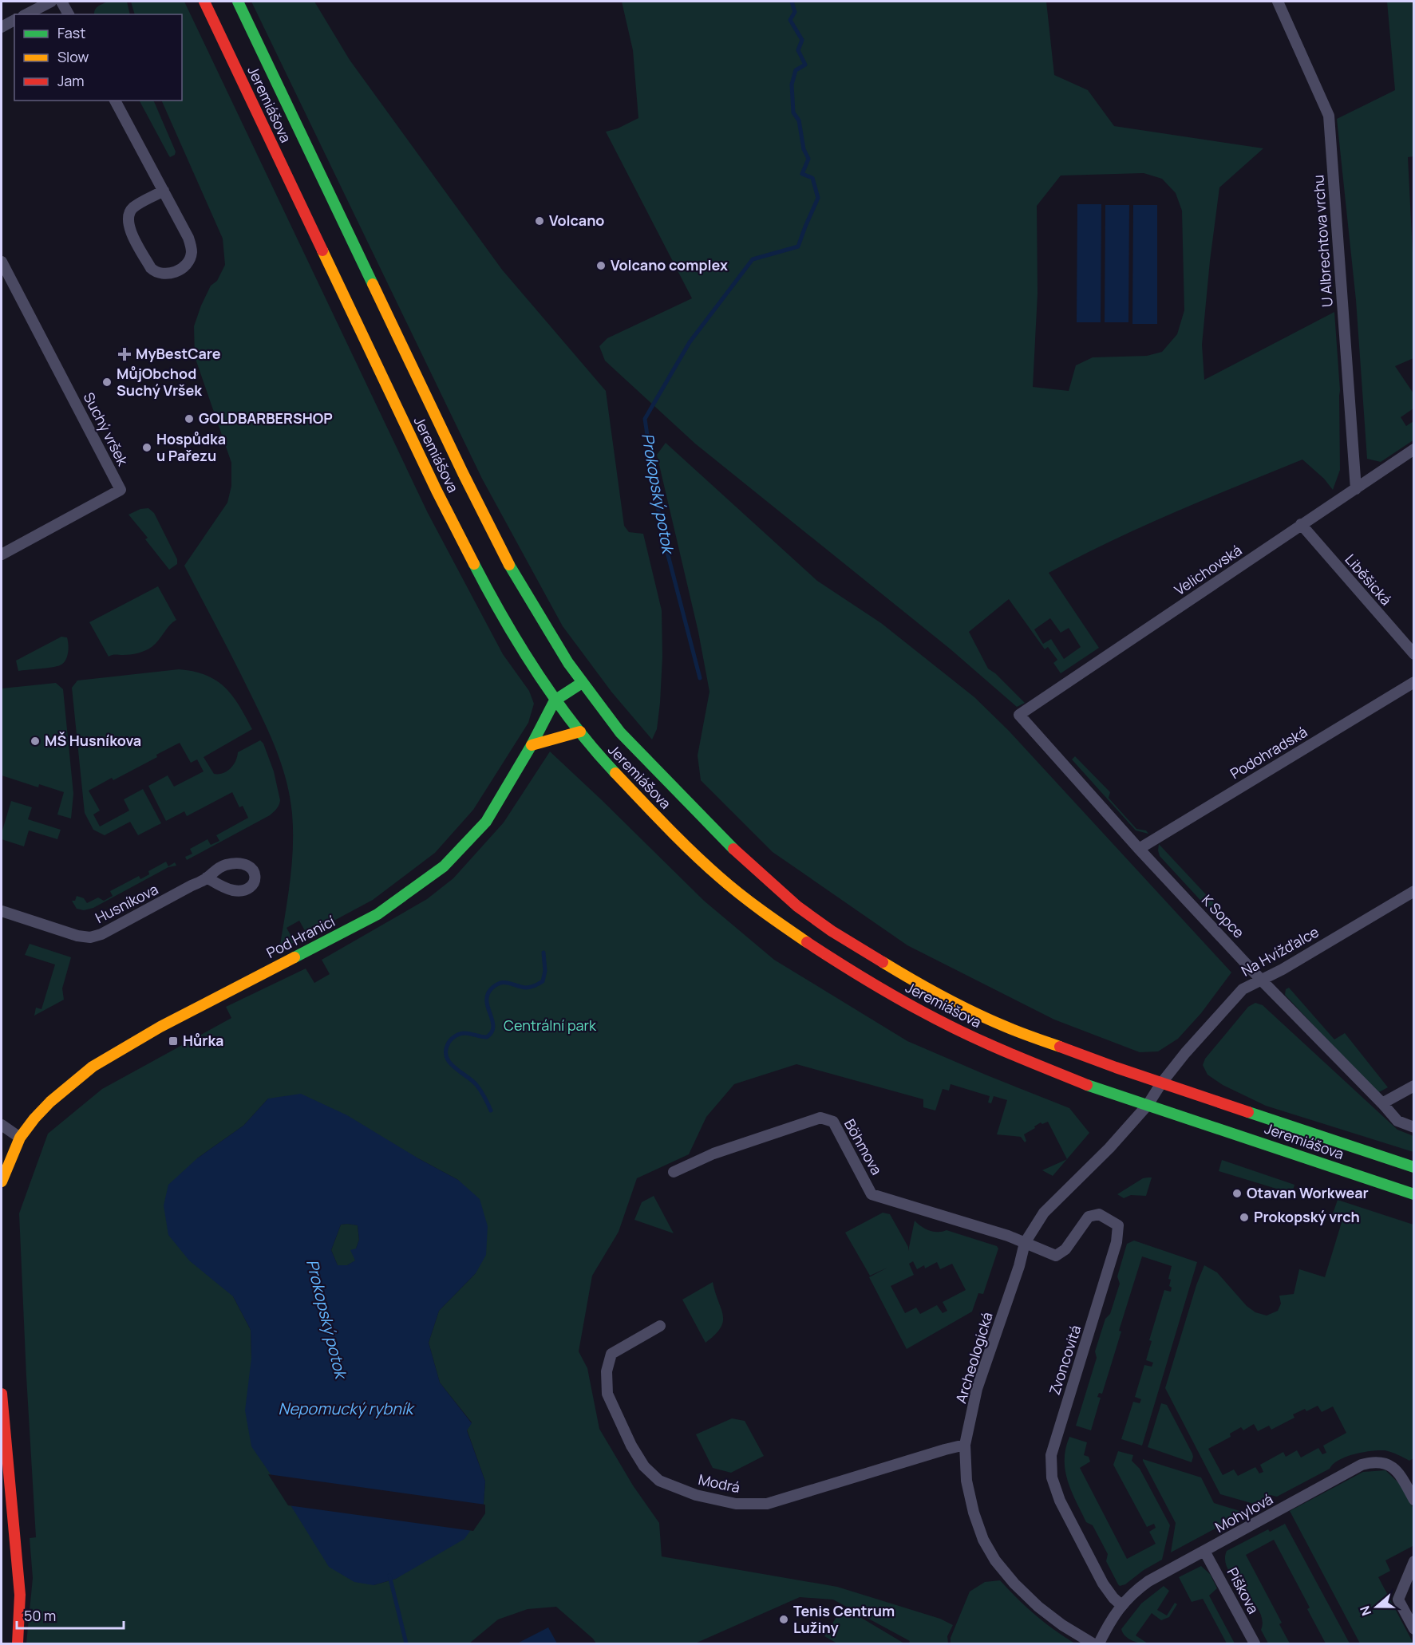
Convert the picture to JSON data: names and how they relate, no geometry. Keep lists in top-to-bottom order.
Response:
{
  "streets": {
    "main road": ["Jeremiášova", "Pod Hranicí"],
    "street": [
      "U Albrechtova vrchu",
      "Suchý vršek",
      "Velichovská",
      "Liběšická",
      "Podohradská",
      "Husníkova",
      "K Sopce",
      "Na Hvížďalce",
      "Böhmova",
      "Archeologická",
      "Zvoncovitá",
      "Modrá",
      "Mohylová",
      "Píškova"
    ]
  },
  "crossings": [
    ["Jeremiášova", "Pod Hranicí"],
    ["Jeremiášova", "Na Hvížďalce"],
    ["Jeremiášova", "Archeologická"],
    ["U Albrechtova vrchu", "Velichovská"],
    ["Velichovská", "Liběšická"],
    ["Velichovská", "K Sopce"],
    ["Podohradská", "K Sopce"],
    ["K Sopce", "Na Hvížďalce"],
    ["Na Hvížďalce", "Archeologická"],
    ["Böhmova", "Archeologická"],
    ["Böhmova", "Zvoncovitá"],
    ["Archeologická", "Zvoncovitá"],
    ["Archeologická", "Modrá"],
    ["Zvoncovitá", "Mohylová"],
    ["Mohylová", "Píškova"]
  ],
  "water": ["Prokopský potok", "Nepomucký rybník"],
  "parks": ["Centrální park"],
  "places": {
    "other": [
      "Volcano",
      "Volcano complex",
      "MůjObchod Suchý Vršek",
      "GOLDBARBERSHOP",
      "Hospůdka u Pařezu",
      "MŠ Husníkova",
      "Otavan Workwear",
      "Prokopský vrch",
      "Tenis Centrum Lužiny"
    ],
    "health": ["MyBestCare"],
    "transit": ["Hůrka"]
  },
  "legend": ["Fast", "Slow", "Jam"],
  "scale_bar": "50 m",
  "north": "left"
}
